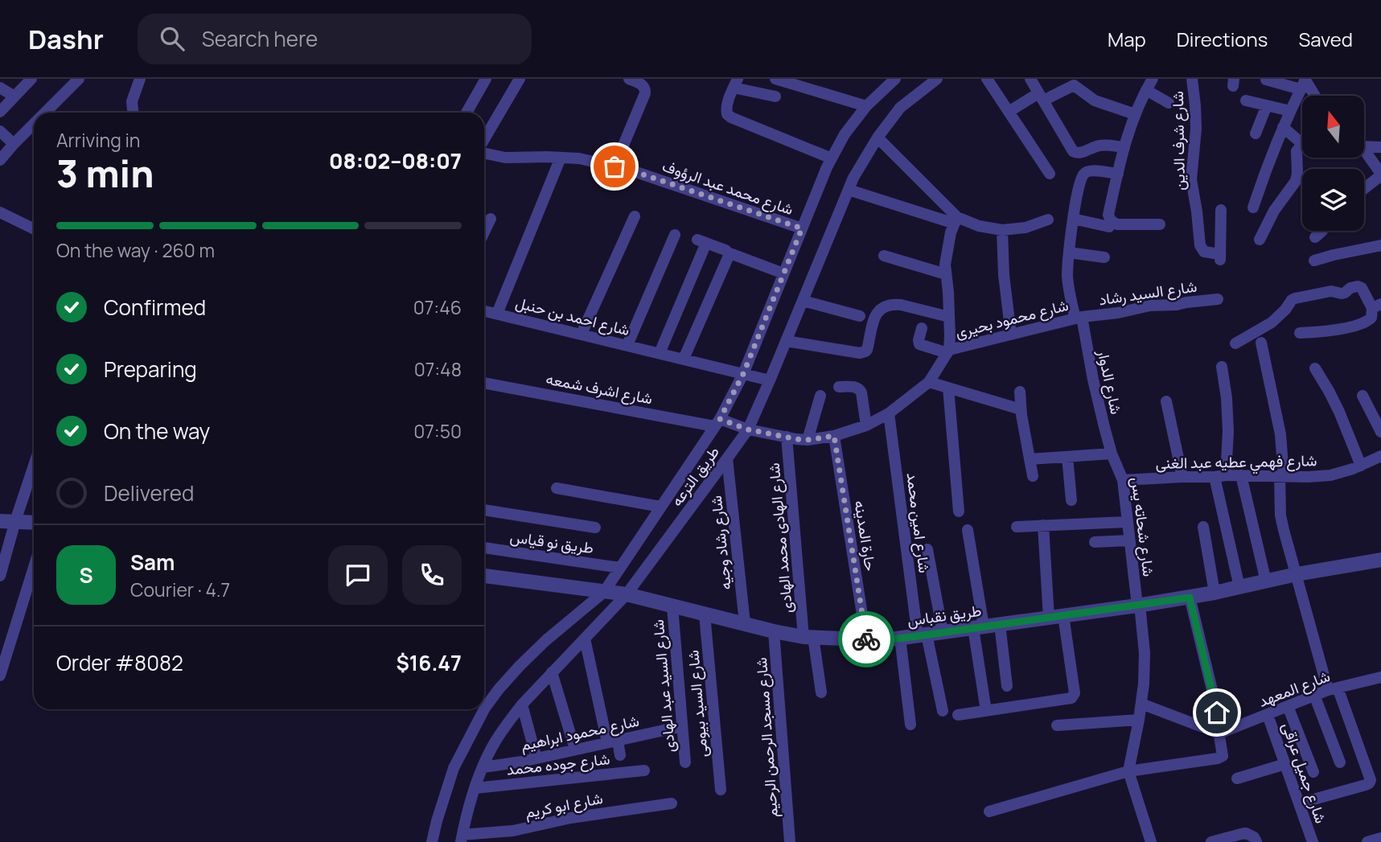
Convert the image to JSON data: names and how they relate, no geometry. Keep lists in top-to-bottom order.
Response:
{
  "streets": {
    "street": [
      "شارع شرف الدين",
      "شارع محمد عبد الرؤوف",
      "شارع السيد رشاد",
      "شارع احمد بن حنبل",
      "شارع محمود بحيرى",
      "شارع الدوار",
      "شارع اشرف شمعه",
      "شارع فهمي عطيه عبد الغنى",
      "طريق الترعه",
      "شارع امين محمد",
      "شارع شحاته يس",
      "حارة المدينه",
      "شارع الهادى محمد الهادى",
      "طريق نو قياس",
      "شارع رشاد وجيه",
      "طريق نقباس",
      "شارع السيد عبد الهادى",
      "شارع المعهد",
      "شارع السيد بيومى",
      "شارع محمود ابراهيم",
      "شارع مسجد الرحمن الرحيم",
      "شارع جوده محمد",
      "شارع جميل عراقى",
      "شارع ابو كريم"
    ]
  },
  "crossings": [
    ["شارع محمد عبد الرؤوف", "طريق الترعه"],
    ["شارع السيد رشاد", "شارع محمود بحيرى"],
    ["شارع السيد رشاد", "شارع الدوار"],
    ["شارع احمد بن حنبل", "طريق الترعه"],
    ["شارع محمود بحيرى", "شارع الدوار"],
    ["شارع محمود بحيرى", "شارع اشرف شمعه"],
    ["شارع الدوار", "شارع شحاته يس"],
    ["شارع اشرف شمعه", "طريق الترعه"],
    ["شارع اشرف شمعه", "شارع امين محمد"],
    ["شارع اشرف شمعه", "حارة المدينه"],
    ["شارع اشرف شمعه", "شارع الهادى محمد الهادى"],
    ["شارع فهمي عطيه عبد الغنى", "شارع شحاته يس"],
    ["طريق الترعه", "طريق نو قياس"],
    ["طريق الترعه", "شارع رشاد وجيه"],
    ["طريق الترعه", "طريق نقباس"],
    ["طريق الترعه", "شارع محمود ابراهيم"],
    ["طريق الترعه", "شارع جوده محمد"],
    ["طريق الترعه", "شارع ابو كريم"],
    ["شارع امين محمد", "طريق نقباس"],
    ["شارع شحاته يس", "طريق نقباس"],
    ["حارة المدينه", "طريق نقباس"],
    ["شارع الهادى محمد الهادى", "طريق نقباس"],
    ["شارع رشاد وجيه", "طريق نقباس"],
    ["طريق نقباس", "شارع السيد عبد الهادى"],
    ["طريق نقباس", "شارع السيد بيومى"],
    ["طريق نقباس", "شارع مسجد الرحمن الرحيم"],
    ["شارع السيد عبد الهادى", "شارع محمود ابراهيم"],
    ["شارع المعهد", "شارع جميل عراقى"],
    ["شارع محمود ابراهيم", "شارع جوده محمد"]
  ],
  "north": "top",
  "page": {
    "header": "Dashr",
    "search": "Search here",
    "nav": ["Map", "Directions", "Saved"],
    "heading": ["3 min", "Arriving in", "08:02–08:07"],
    "panel": [
      "Sam",
      "Courier · 4.7",
      "Order #8082",
      "$16.47"
    ],
    "bar": "On the way · 260 m",
    "list": [
      ["Confirmed", "07:46"],
      ["Preparing", "07:48"],
      ["On the way", "07:50"],
      "Delivered"
    ],
    "round": "S"
  }
}
